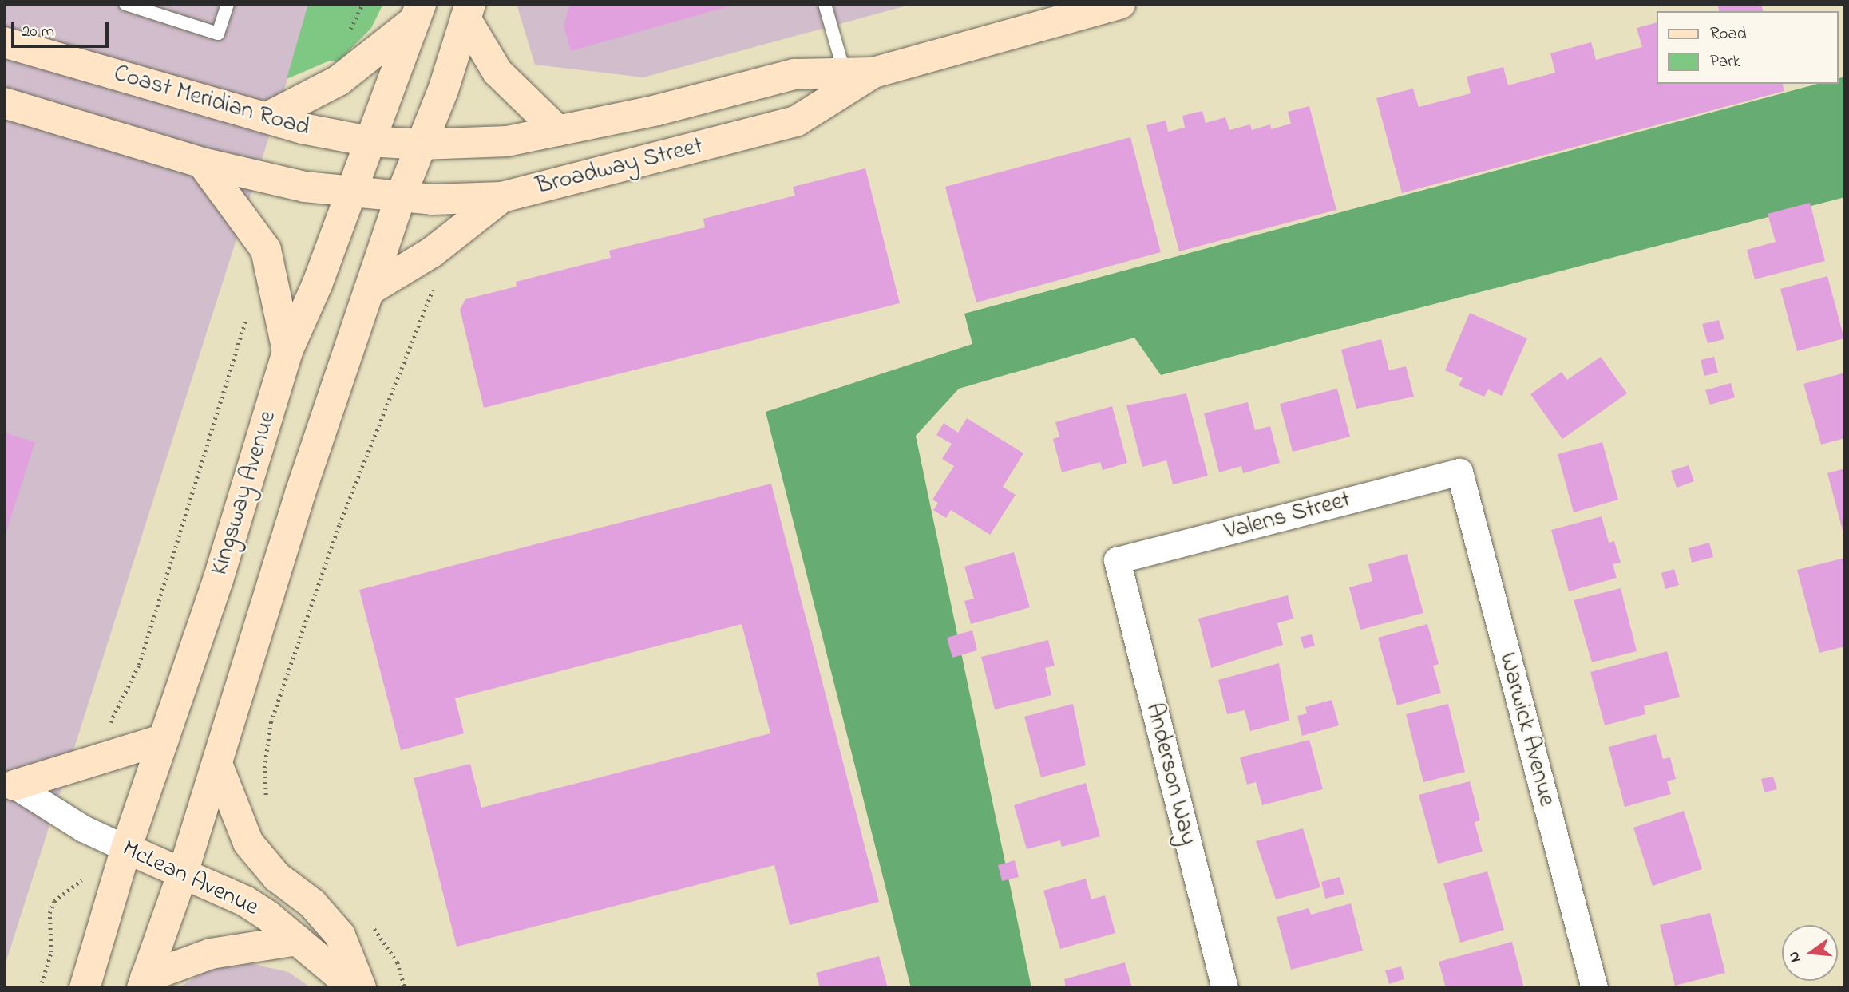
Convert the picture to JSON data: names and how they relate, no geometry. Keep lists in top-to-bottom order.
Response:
{
  "streets": {
    "main road": [
      "Coast Meridian Road",
      "Broadway Street",
      "Kingsway Avenue",
      "McLean Avenue"
    ],
    "street": ["Valens Street", "Warwick Avenue", "Anderson Way"]
  },
  "crossings": [
    ["Coast Meridian Road", "Broadway Street"],
    ["Coast Meridian Road", "Kingsway Avenue"],
    ["Broadway Street", "Kingsway Avenue"],
    ["Kingsway Avenue", "McLean Avenue"],
    ["Valens Street", "Warwick Avenue"],
    ["Valens Street", "Anderson Way"]
  ],
  "legend": ["Road", "Park"],
  "scale_bar": "20 m",
  "north": "left"
}
